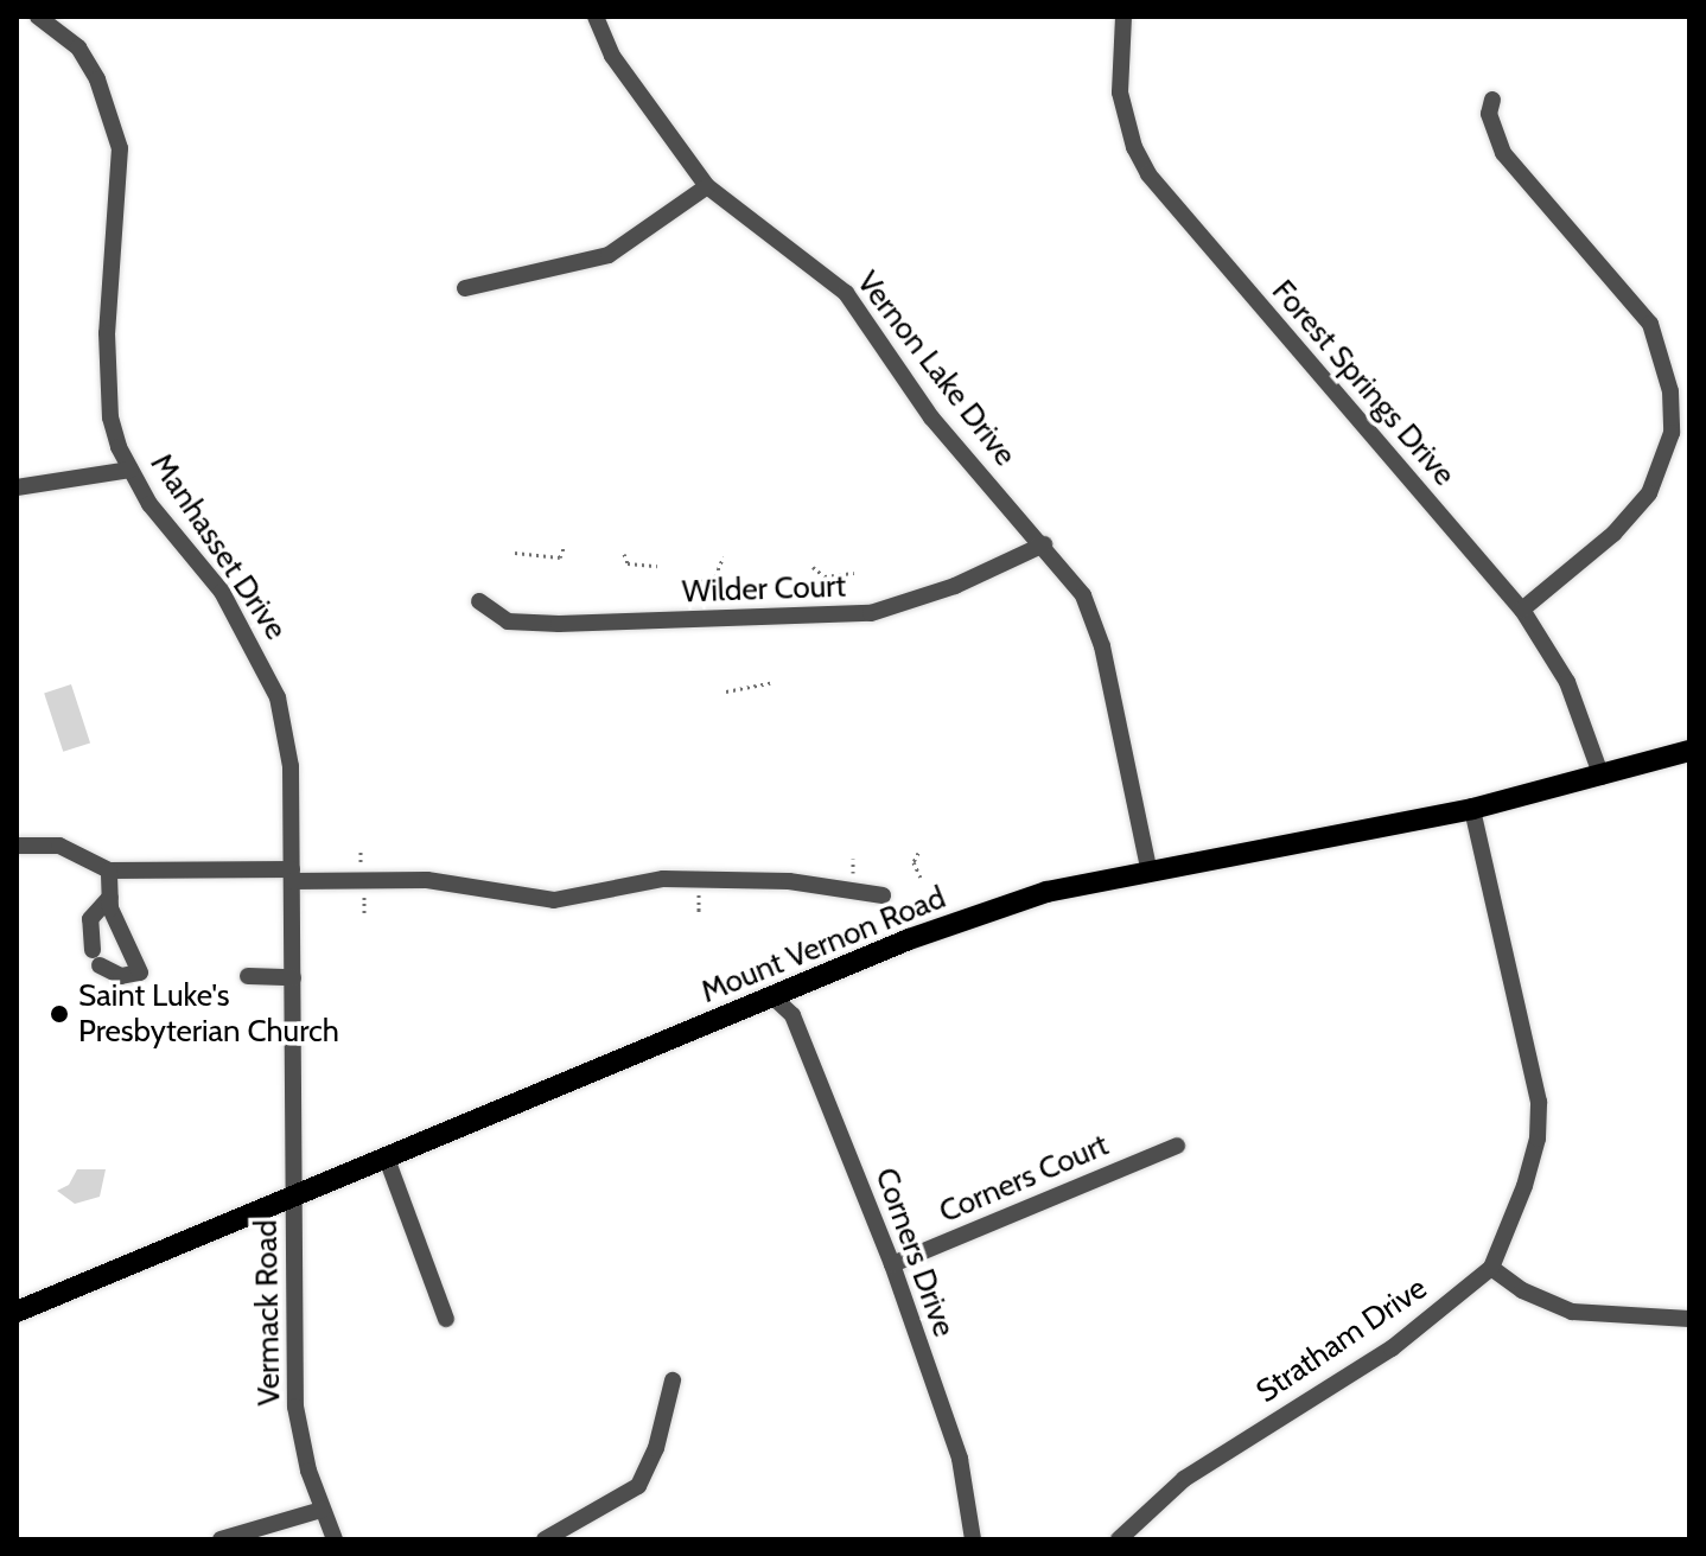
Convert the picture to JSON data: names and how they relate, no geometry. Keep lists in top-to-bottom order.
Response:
{
  "streets": {
    "main road": ["Mount Vernon Road"],
    "street": [
      "Vernon Lake Drive",
      "Forest Springs Drive",
      "Manhasset Drive",
      "Wilder Court",
      "Corners Court",
      "Corners Drive",
      "Vermack Road",
      "Stratham Drive"
    ]
  },
  "crossings": [
    ["Vernon Lake Drive", "Wilder Court"],
    ["Vernon Lake Drive", "Mount Vernon Road"],
    ["Forest Springs Drive", "Mount Vernon Road"],
    ["Manhasset Drive", "Mount Vernon Road"],
    ["Manhasset Drive", "Vermack Road"],
    ["Mount Vernon Road", "Corners Drive"],
    ["Mount Vernon Road", "Vermack Road"],
    ["Mount Vernon Road", "Stratham Drive"],
    ["Corners Court", "Corners Drive"]
  ],
  "places": ["Saint Luke's Presbyterian Church"]
}
